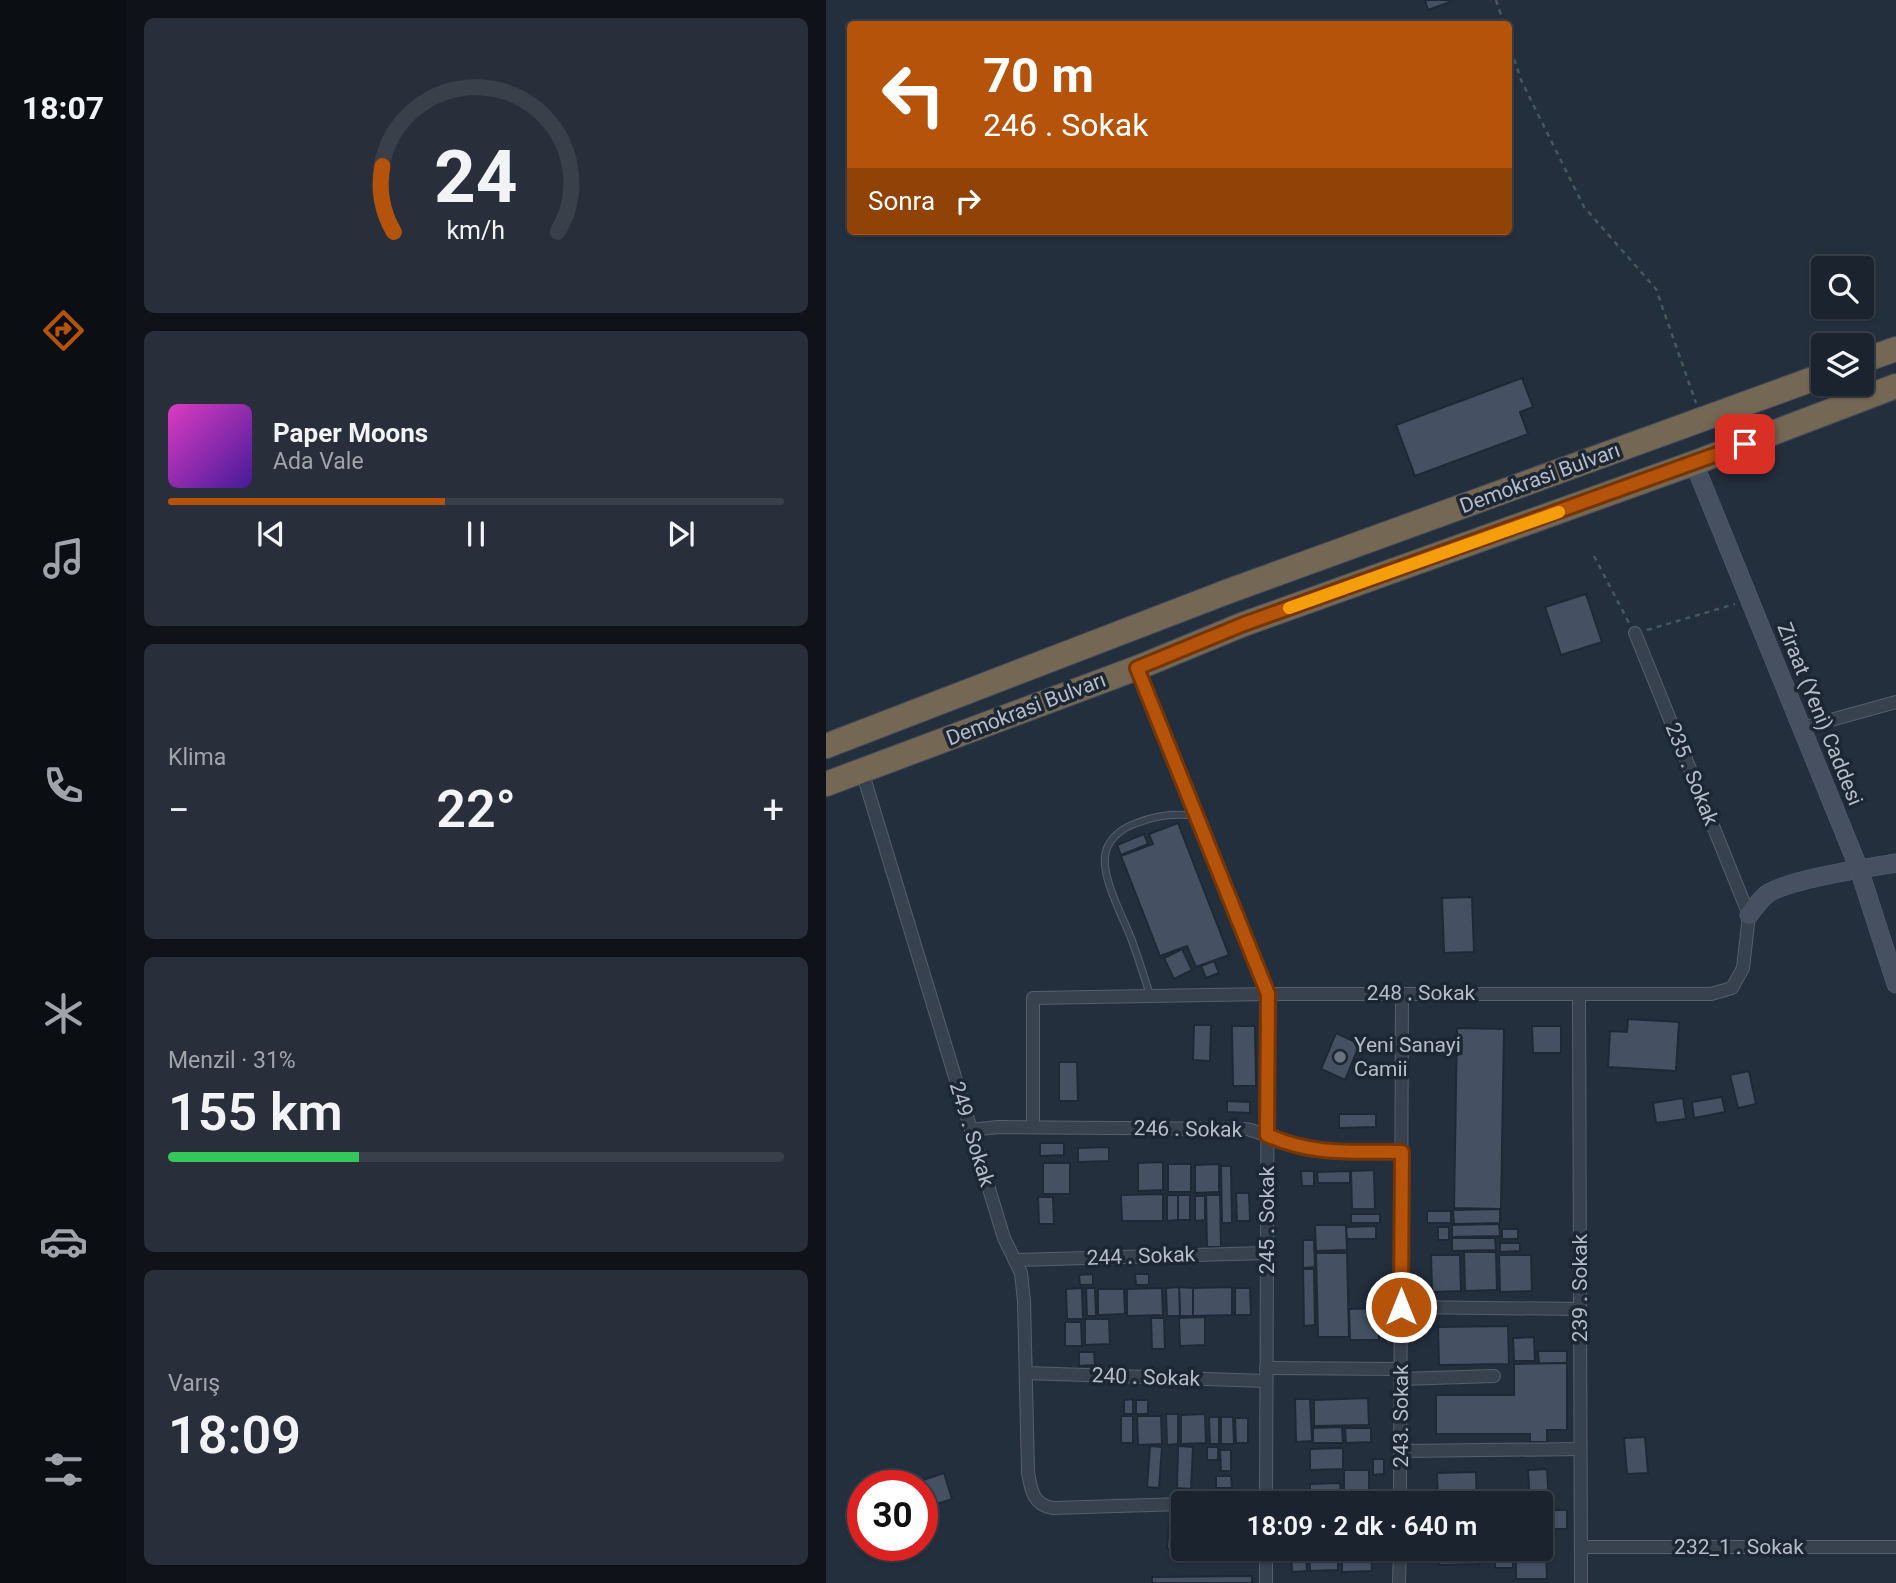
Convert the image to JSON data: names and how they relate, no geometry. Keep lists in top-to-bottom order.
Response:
{
  "streets": {
    "highway": ["Demokrasi Bulvarı"],
    "street": [
      "Ziraat (Yeni) Caddesi",
      "235 . Sokak",
      "248 . Sokak",
      "246 . Sokak",
      "249 . Sokak",
      "245 . Sokak",
      "244 . Sokak",
      "239 . Sokak",
      "240 . Sokak",
      "243. Sokak",
      "232_1 . Sokak"
    ]
  },
  "crossings": [
    ["Demokrasi Bulvarı", "Ziraat (Yeni) Caddesi"],
    ["Demokrasi Bulvarı", "249 . Sokak"],
    ["Demokrasi Bulvarı", "245 . Sokak"],
    ["235 . Sokak", "248 . Sokak"],
    ["248 . Sokak", "246 . Sokak"],
    ["248 . Sokak", "245 . Sokak"],
    ["248 . Sokak", "239 . Sokak"],
    ["248 . Sokak", "243. Sokak"],
    ["246 . Sokak", "249 . Sokak"],
    ["246 . Sokak", "245 . Sokak"],
    ["246 . Sokak", "243. Sokak"],
    ["249 . Sokak", "244 . Sokak"],
    ["249 . Sokak", "240 . Sokak"],
    ["245 . Sokak", "244 . Sokak"],
    ["245 . Sokak", "240 . Sokak"],
    ["239 . Sokak", "232_1 . Sokak"],
    ["240 . Sokak", "243. Sokak"]
  ],
  "places": ["Yeni Sanayi Camii"],
  "page": {
    "tabs": "18:07",
    "turn": ["70 m", "246 . Sokak"],
    "then": "Sonra",
    "song": ["Paper Moons", "Ada Vale"],
    "tile": [
      "Klima",
      ["Menzil · 31%", "155 km"],
      ["Varış", "18:09"]
    ],
    "heat": ["−", "22°", "+"],
    "limit": "30",
    "trip": "18:09 · 2 dk · 640 m",
    "gauge": ["24", "km/h"]
  }
}
